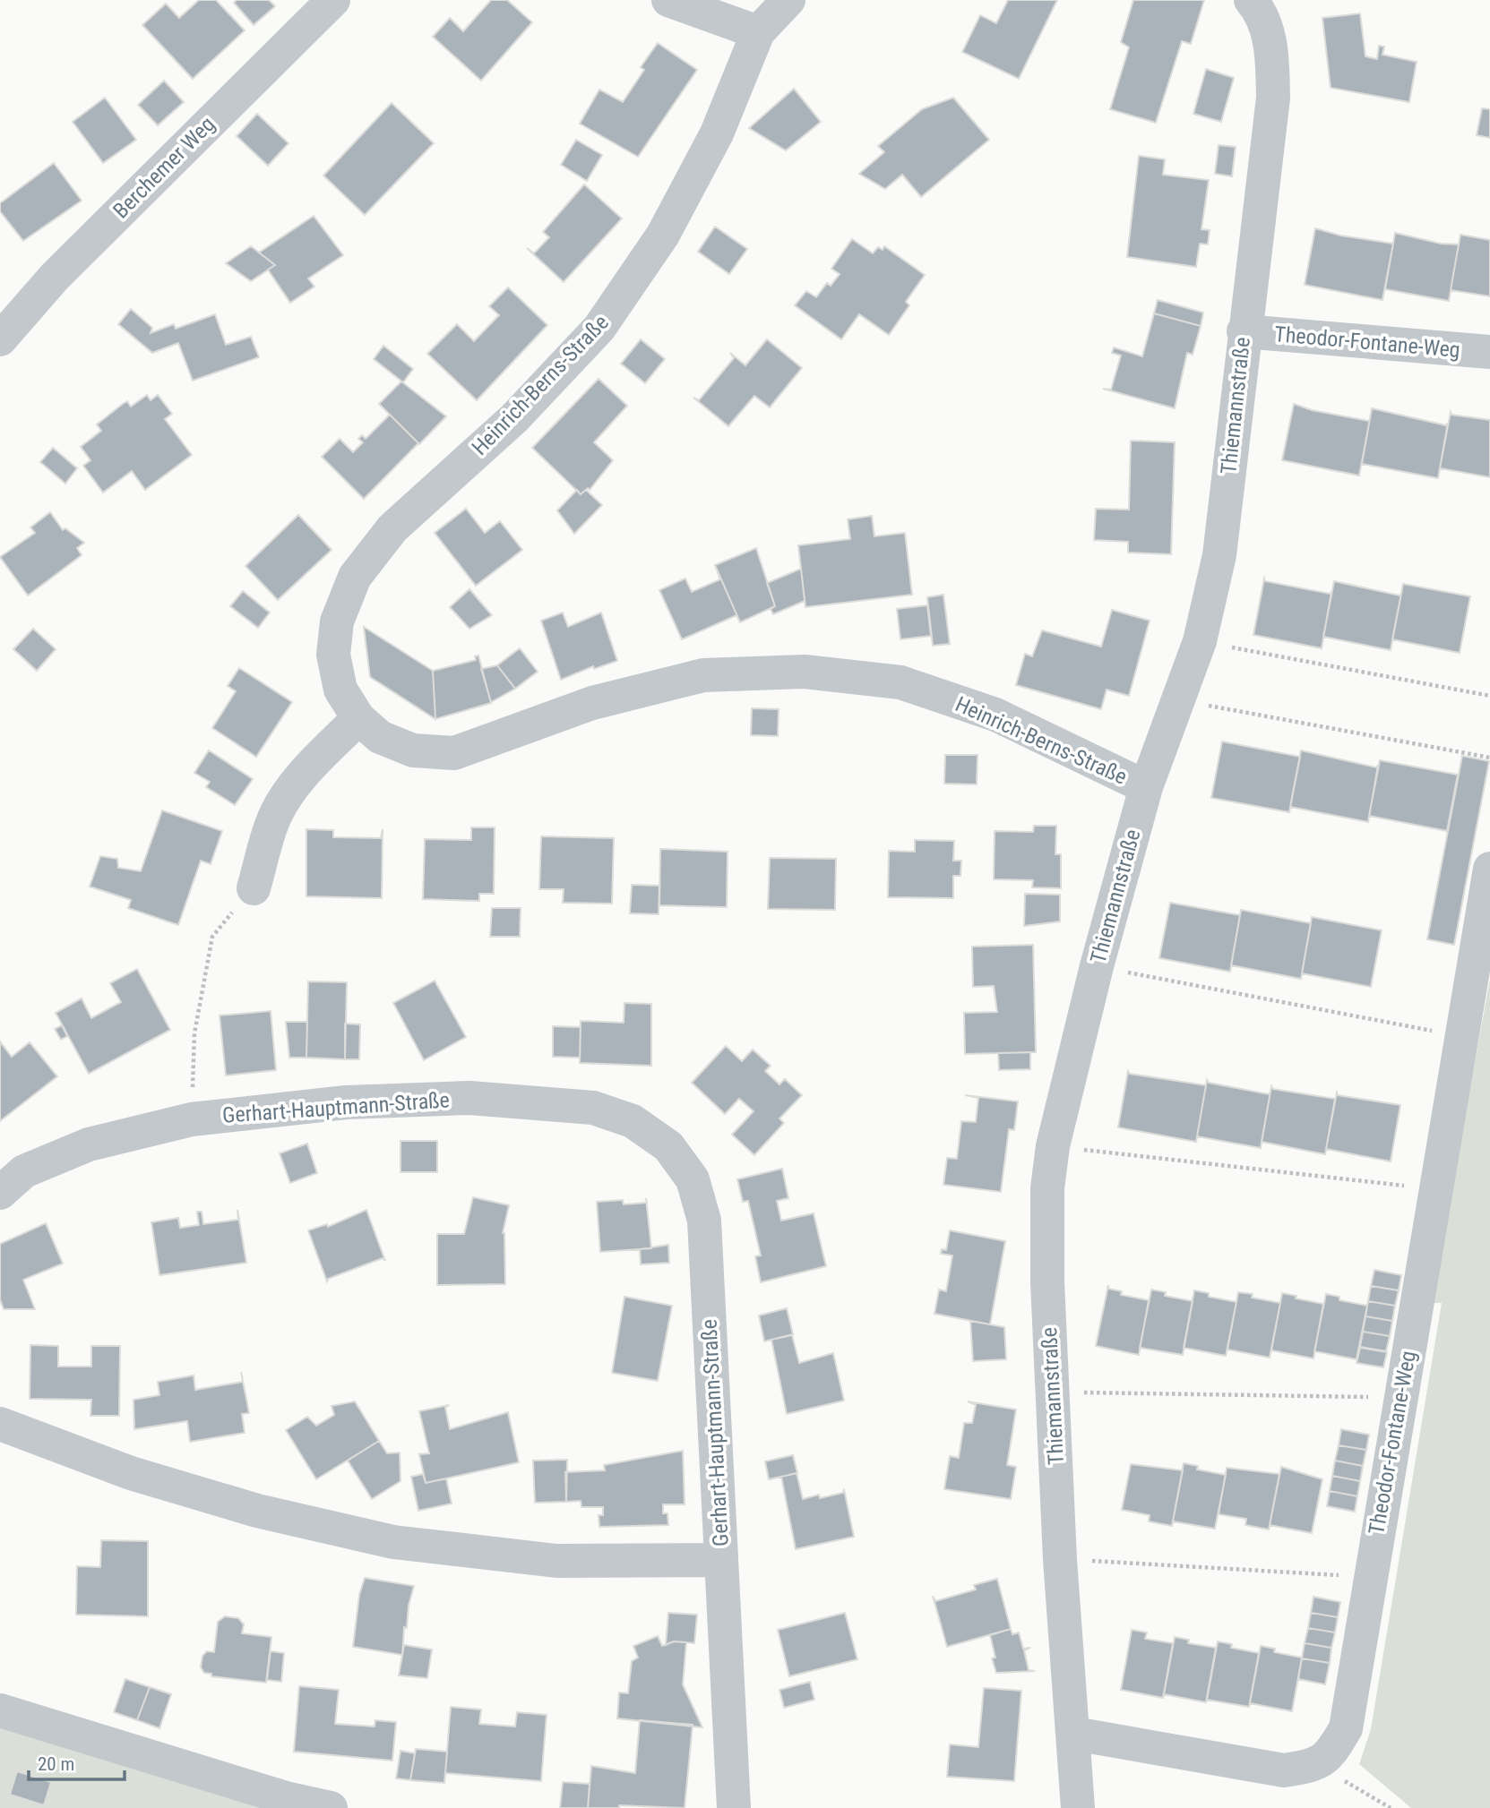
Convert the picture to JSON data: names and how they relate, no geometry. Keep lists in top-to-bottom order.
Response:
{
  "streets": {
    "street": [
      "Berchemer Weg",
      "Theodor-Fontane-Weg",
      "Heinrich-Berns-Straße",
      "Thiemannstraße",
      "Gerhart-Hauptmann-Straße"
    ]
  },
  "crossings": [
    ["Theodor-Fontane-Weg", "Thiemannstraße"],
    ["Heinrich-Berns-Straße", "Thiemannstraße"]
  ],
  "scale_bar": "20 m"
}
